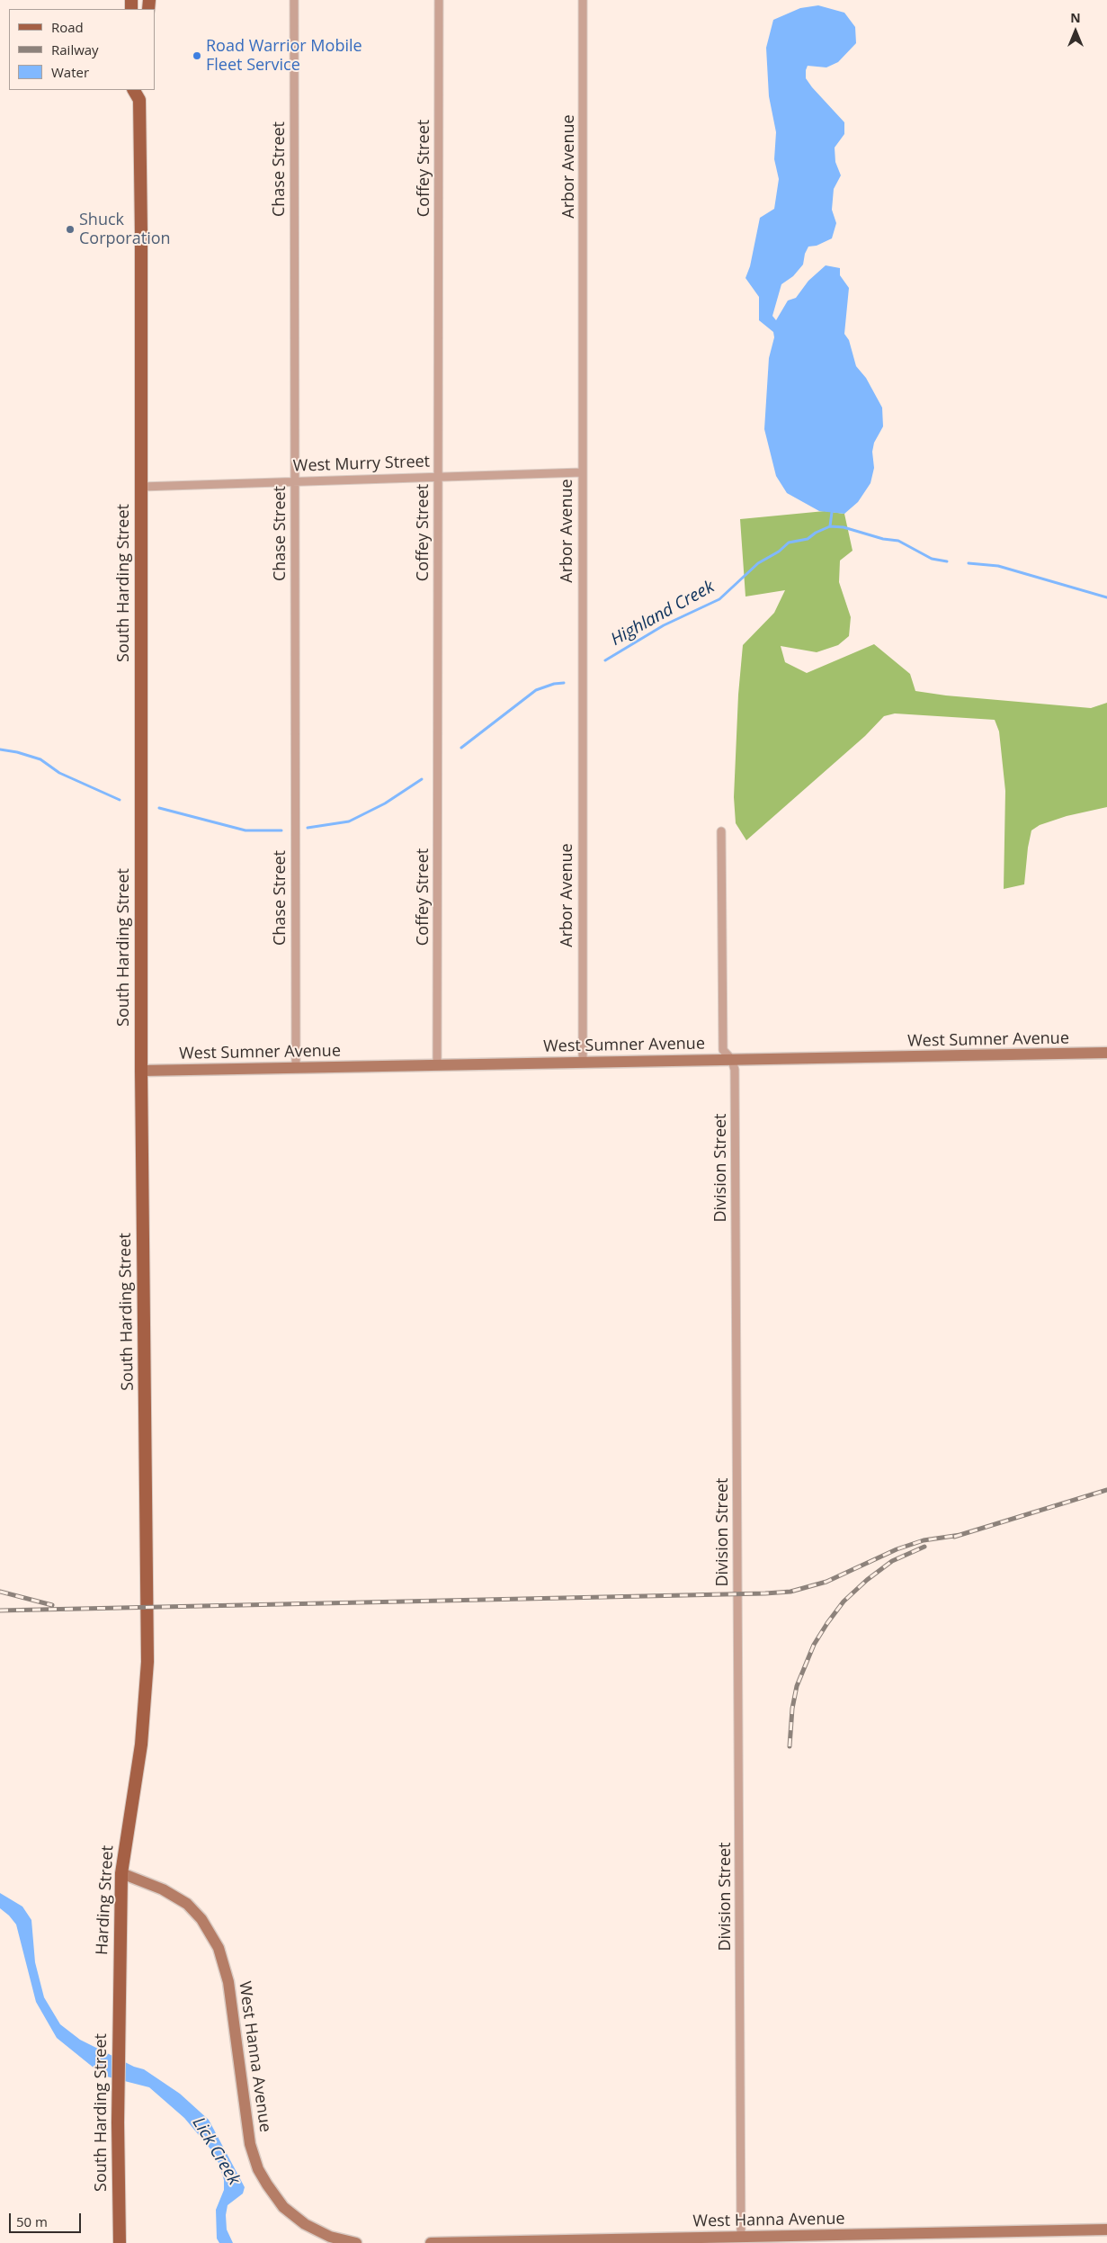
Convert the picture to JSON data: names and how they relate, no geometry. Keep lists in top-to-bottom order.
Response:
{
  "streets": {
    "main road": [
      "South Harding Street",
      "West Sumner Avenue",
      "Harding Street",
      "West Hanna Avenue"
    ],
    "street": [
      "Arbor Avenue",
      "Coffey Street",
      "Chase Street",
      "West Murry Street",
      "Division Street"
    ]
  },
  "crossings": [
    ["Arbor Avenue", "West Murry Street"],
    ["Arbor Avenue", "West Sumner Avenue"],
    ["Coffey Street", "West Murry Street"],
    ["Coffey Street", "West Sumner Avenue"],
    ["Chase Street", "West Murry Street"],
    ["Chase Street", "West Sumner Avenue"],
    ["West Murry Street", "South Harding Street"],
    ["South Harding Street", "West Sumner Avenue"],
    ["South Harding Street", "Harding Street"],
    ["West Sumner Avenue", "Division Street"],
    ["Division Street", "West Hanna Avenue"],
    ["Harding Street", "West Hanna Avenue"]
  ],
  "water": ["Highland Creek", "Lick Creek"],
  "places": ["Road Warrior Mobile Fleet Service", "Shuck Corporation"],
  "legend": ["Road", "Railway", "Water"],
  "scale_bar": "50 m",
  "north": "top"
}
